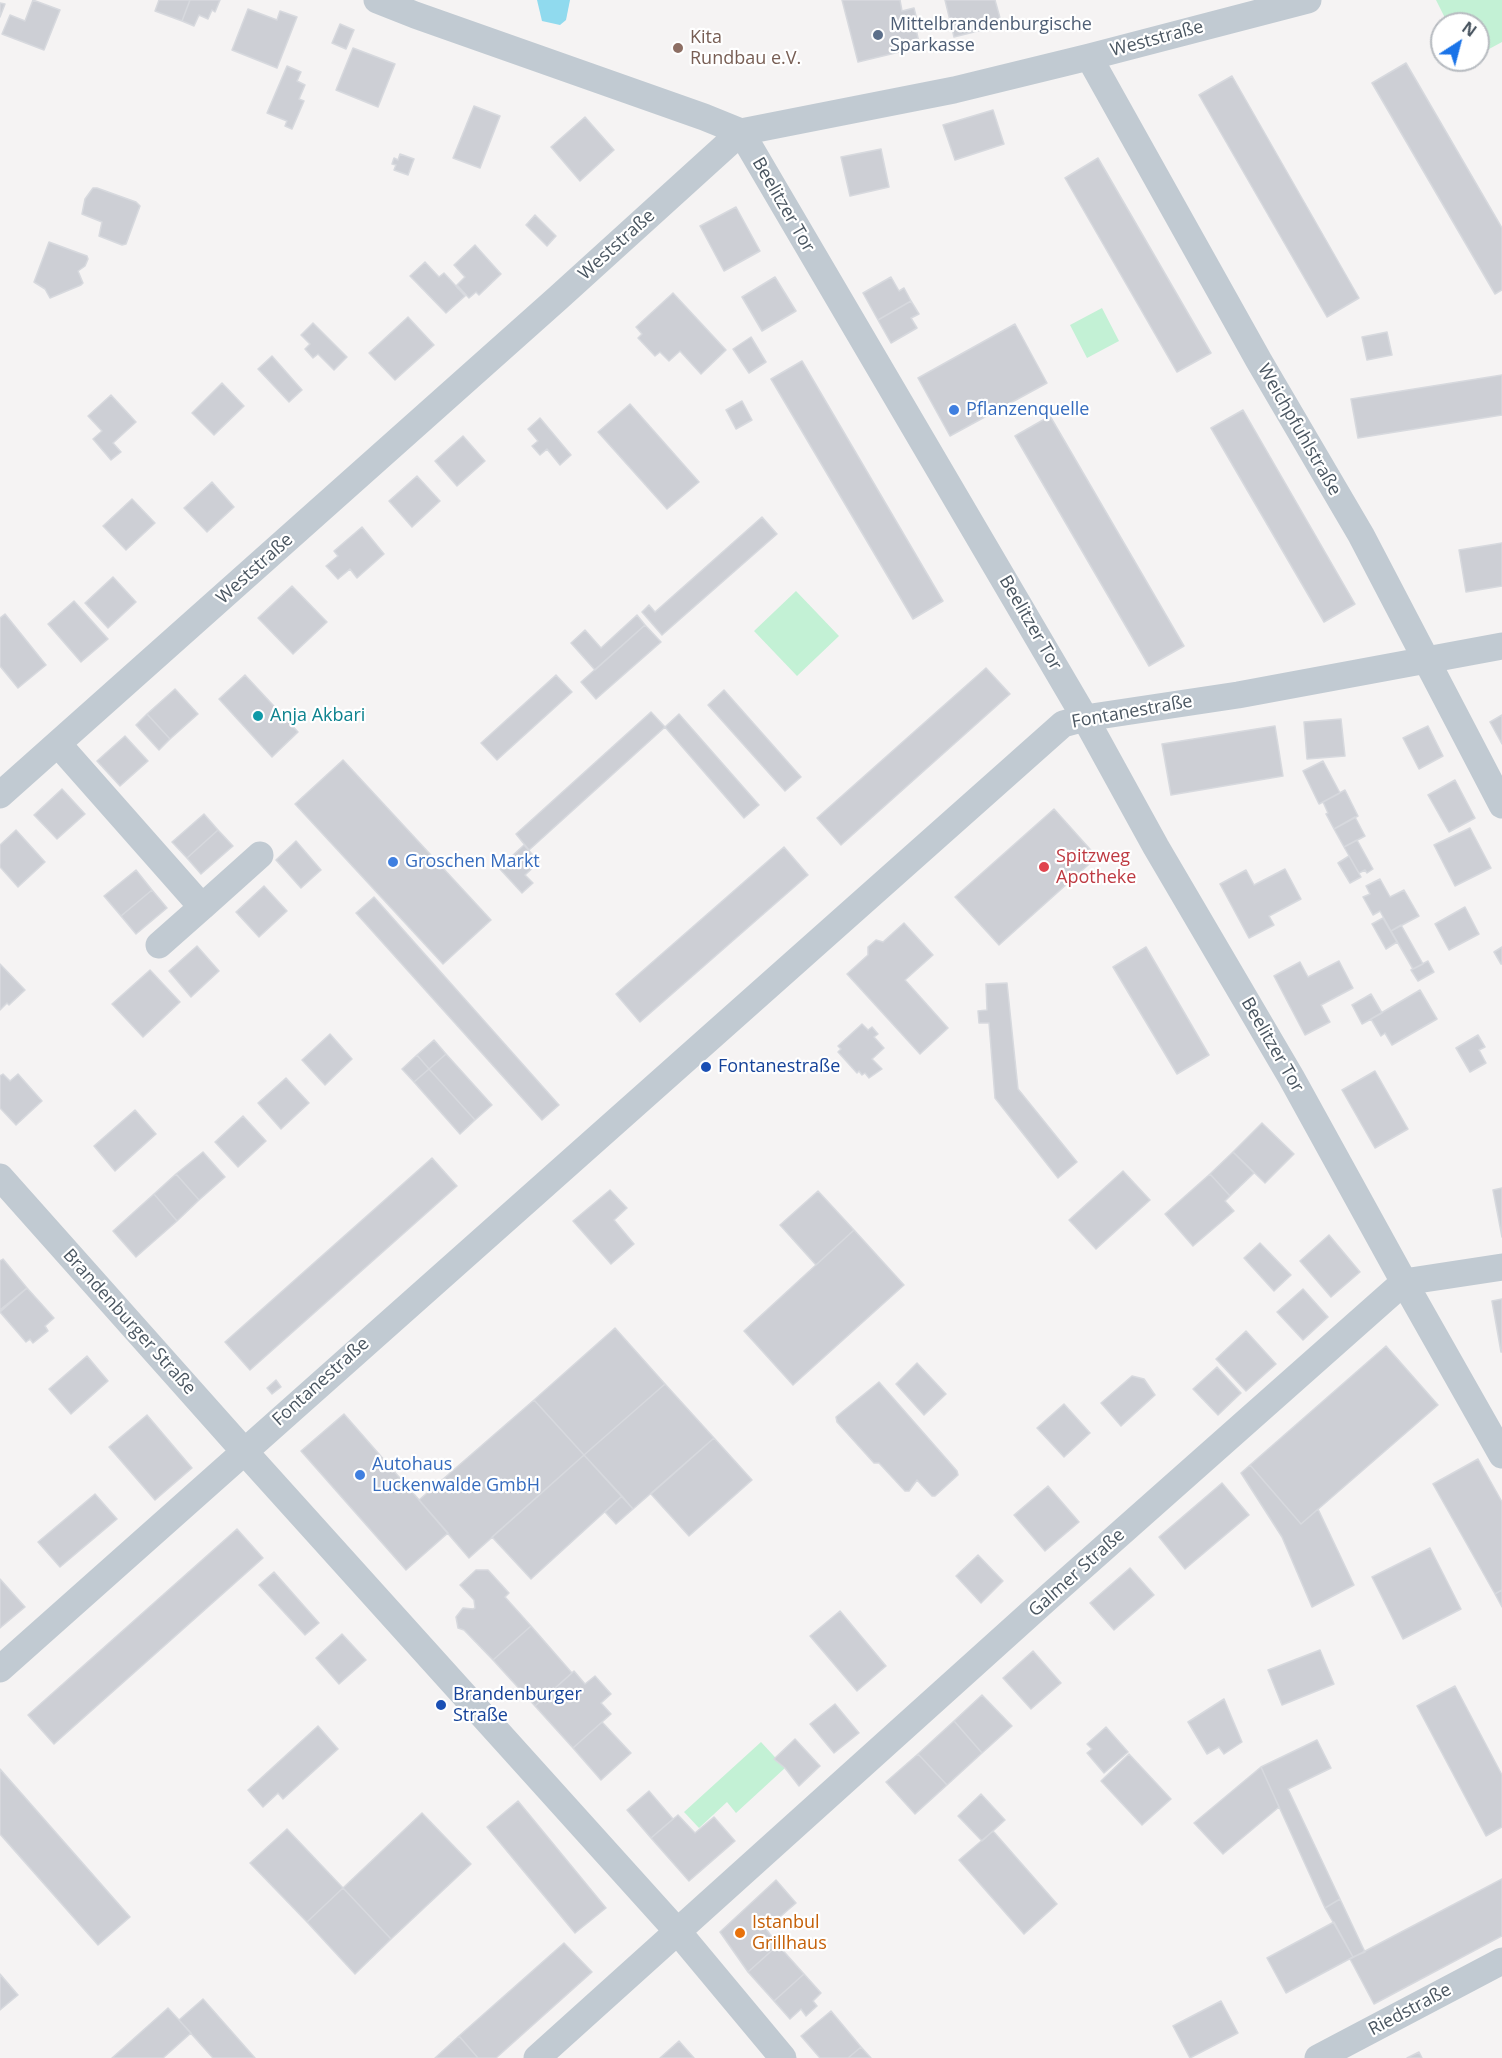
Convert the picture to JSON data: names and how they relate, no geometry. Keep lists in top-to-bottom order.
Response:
{
  "streets": {
    "street": [
      "Weststraße",
      "Beelitzer Tor",
      "Weichpfuhlstraße",
      "Fontanestraße",
      "Brandenburger Straße",
      "Galmer Straße",
      "Riedstraße"
    ]
  },
  "crossings": [
    ["Weststraße", "Beelitzer Tor"],
    ["Weststraße", "Weichpfuhlstraße"],
    ["Beelitzer Tor", "Fontanestraße"],
    ["Beelitzer Tor", "Galmer Straße"],
    ["Weichpfuhlstraße", "Fontanestraße"],
    ["Fontanestraße", "Brandenburger Straße"],
    ["Brandenburger Straße", "Galmer Straße"]
  ],
  "places": [
    "Mittelbrandenburgische Sparkasse",
    "Kita Rundbau e.V.",
    "Pflanzenquelle",
    "Anja Akbari",
    "Groschen Markt",
    "Spitzweg Apotheke",
    "Fontanestraße",
    "Autohaus Luckenwalde GmbH",
    "Brandenburger Straße",
    "Istanbul Grillhaus"
  ],
  "north": "top right"
}
